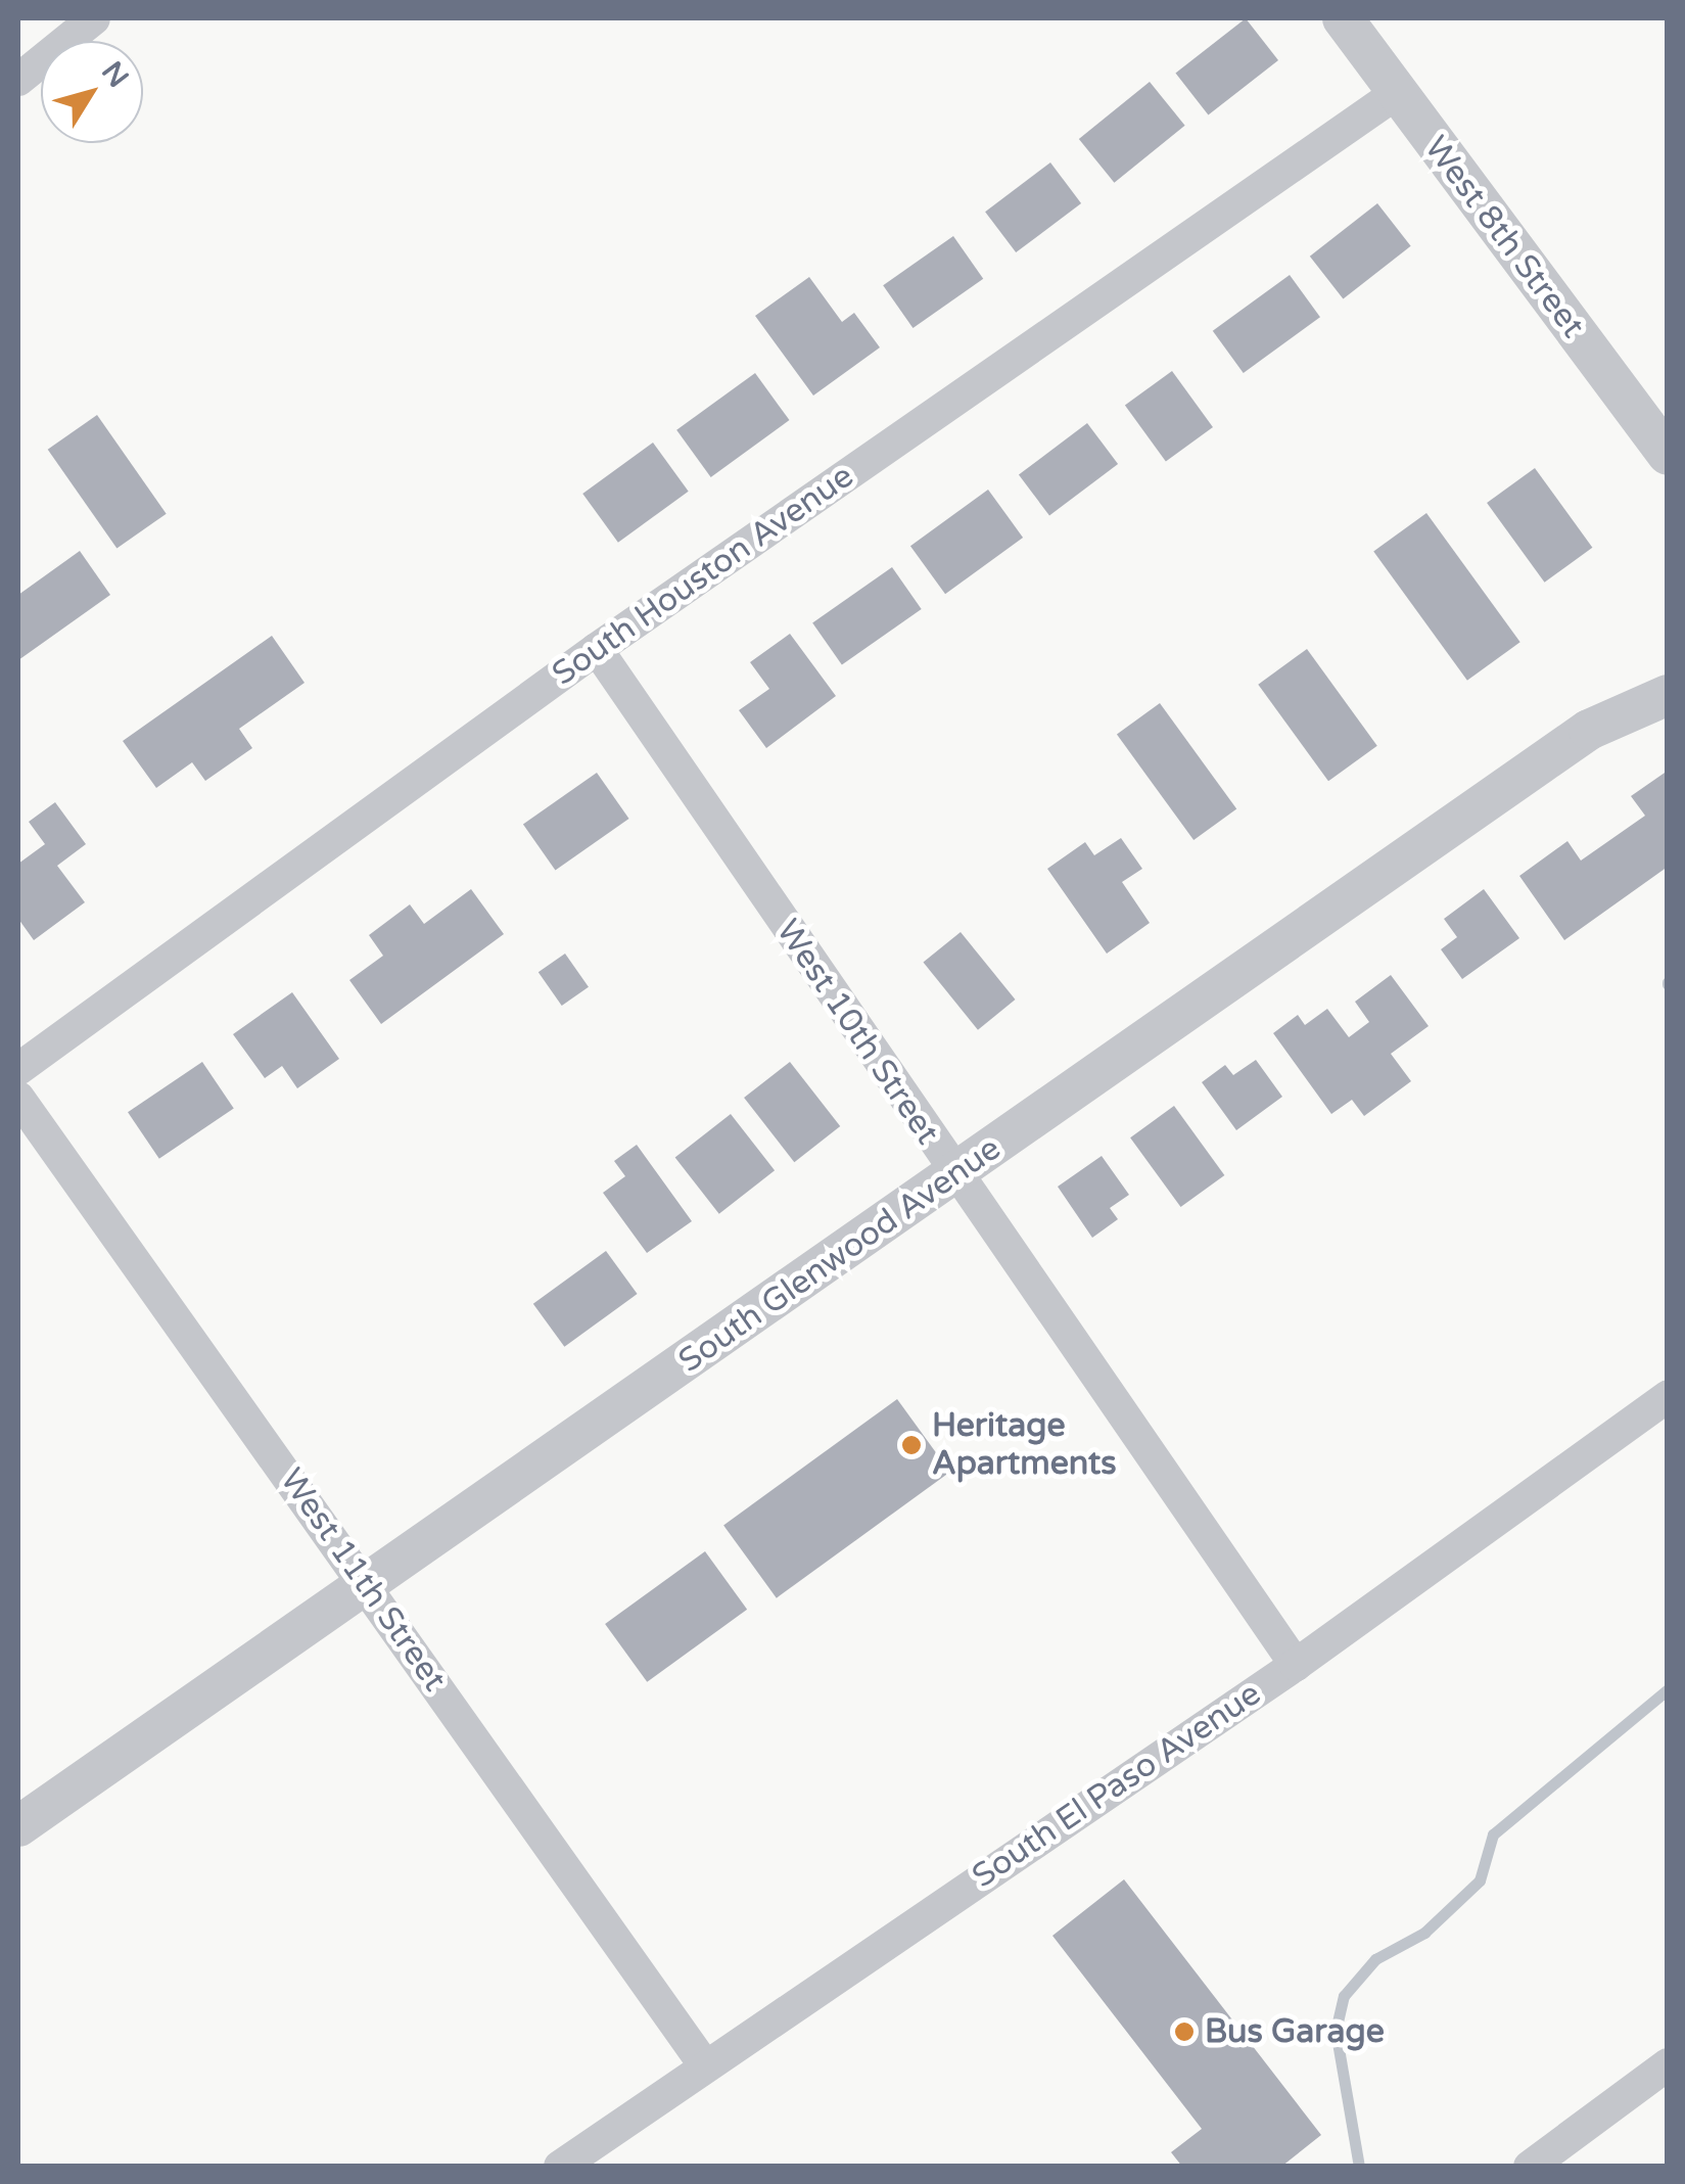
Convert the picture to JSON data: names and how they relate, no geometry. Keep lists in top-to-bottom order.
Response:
{
  "streets": {
    "street": [
      "West 8th Street",
      "South Houston Avenue",
      "West 10th Street",
      "South Glenwood Avenue",
      "West 11th Street",
      "South El Paso Avenue"
    ]
  },
  "crossings": [
    ["West 8th Street", "South Houston Avenue"],
    ["South Houston Avenue", "West 10th Street"],
    ["West 10th Street", "South Glenwood Avenue"],
    ["West 10th Street", "South El Paso Avenue"],
    ["South Glenwood Avenue", "West 11th Street"],
    ["West 11th Street", "South El Paso Avenue"]
  ],
  "places": ["Heritage Apartments", "Bus Garage"],
  "north": "top right"
}
